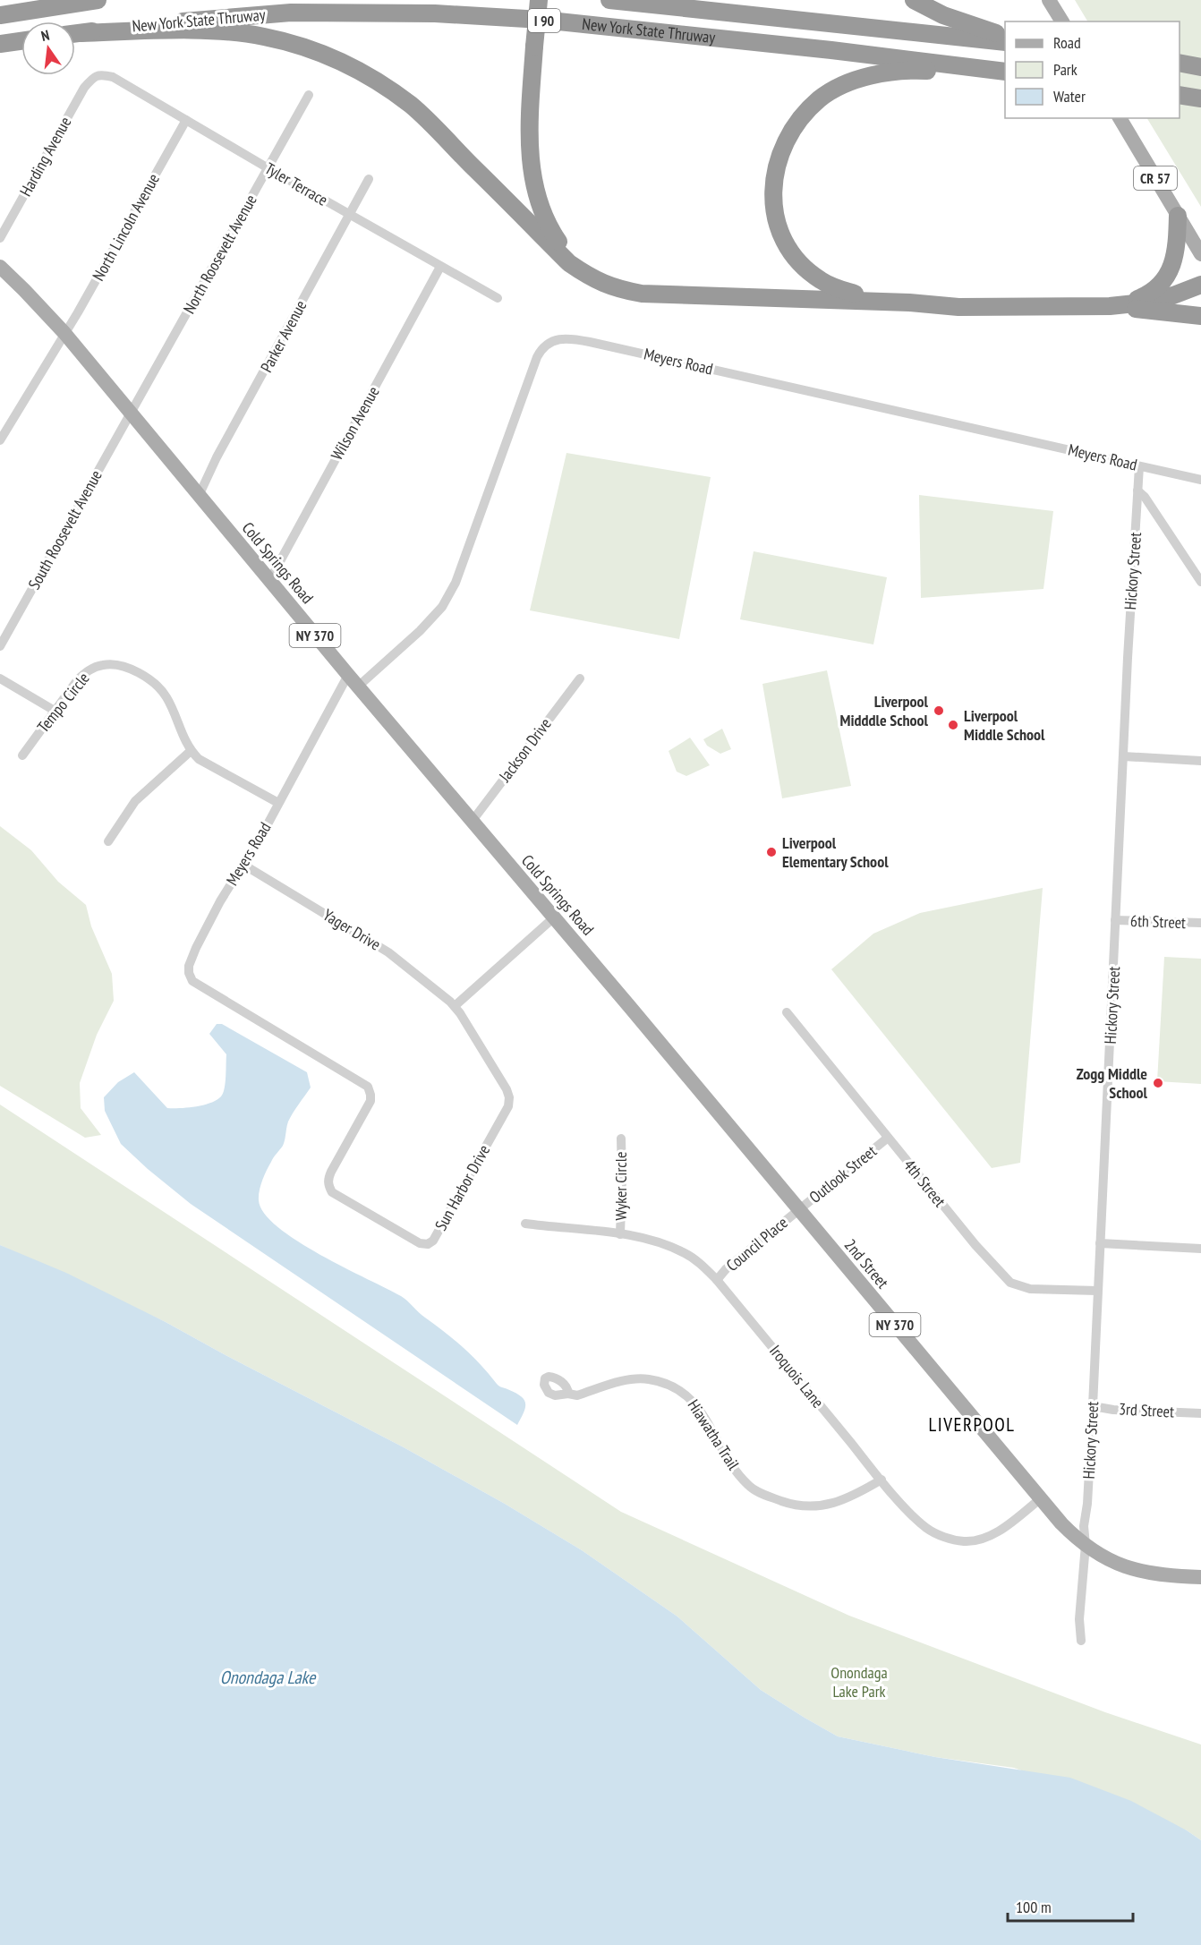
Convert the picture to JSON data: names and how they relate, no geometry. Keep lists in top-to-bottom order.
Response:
{
  "streets": {
    "highway": ["New York State Thruway", "I 90"],
    "main road": [
      "CR 57",
      "Cold Springs Road",
      "NY 370",
      "2nd Street"
    ],
    "street": [
      "Harding Avenue",
      "Tyler Terrace",
      "North Lincoln Avenue",
      "North Roosevelt Avenue",
      "Parker Avenue",
      "Meyers Road",
      "Wilson Avenue",
      "South Roosevelt Avenue",
      "Hickory Street",
      "Tempo Circle",
      "Jackson Drive",
      "6th Street",
      "Yager Drive",
      "Outlook Street",
      "4th Street",
      "Wyker Circle",
      "Sun Harbor Drive",
      "Council Place",
      "Iroquois Lane",
      "3rd Street",
      "Hiawatha Trail"
    ]
  },
  "crossings": [
    ["Harding Avenue", "Tyler Terrace"],
    ["Tyler Terrace", "North Lincoln Avenue"],
    ["Tyler Terrace", "North Roosevelt Avenue"],
    ["Tyler Terrace", "Parker Avenue"],
    ["Tyler Terrace", "Wilson Avenue"],
    ["North Lincoln Avenue", "Cold Springs Road"],
    ["North Roosevelt Avenue", "South Roosevelt Avenue"],
    ["North Roosevelt Avenue", "Cold Springs Road"],
    ["Parker Avenue", "Cold Springs Road"],
    ["Meyers Road", "Cold Springs Road"],
    ["Meyers Road", "Hickory Street"],
    ["Meyers Road", "Tempo Circle"],
    ["Meyers Road", "Yager Drive"],
    ["Meyers Road", "Sun Harbor Drive"],
    ["Wilson Avenue", "Cold Springs Road"],
    ["South Roosevelt Avenue", "Cold Springs Road"],
    ["Cold Springs Road", "Jackson Drive"],
    ["Cold Springs Road", "2nd Street"],
    ["Hickory Street", "6th Street"],
    ["Hickory Street", "4th Street"],
    ["Hickory Street", "2nd Street"],
    ["Hickory Street", "3rd Street"],
    ["Yager Drive", "Sun Harbor Drive"],
    ["Outlook Street", "4th Street"],
    ["Outlook Street", "Council Place"],
    ["Outlook Street", "2nd Street"],
    ["Wyker Circle", "Iroquois Lane"],
    ["Council Place", "2nd Street"],
    ["Council Place", "Iroquois Lane"],
    ["2nd Street", "Iroquois Lane"],
    ["Iroquois Lane", "Hiawatha Trail"]
  ],
  "districts": ["LIVERPOOL"],
  "water": ["Onondaga Lake"],
  "parks": ["Onondaga Lake Park"],
  "places": [
    "Liverpool Midddle School",
    "Liverpool Middle School",
    "Liverpool Elementary School",
    "Zogg Middle School"
  ],
  "legend": ["Road", "Park", "Water"],
  "scale_bar": "100 m",
  "north": "top"
}
